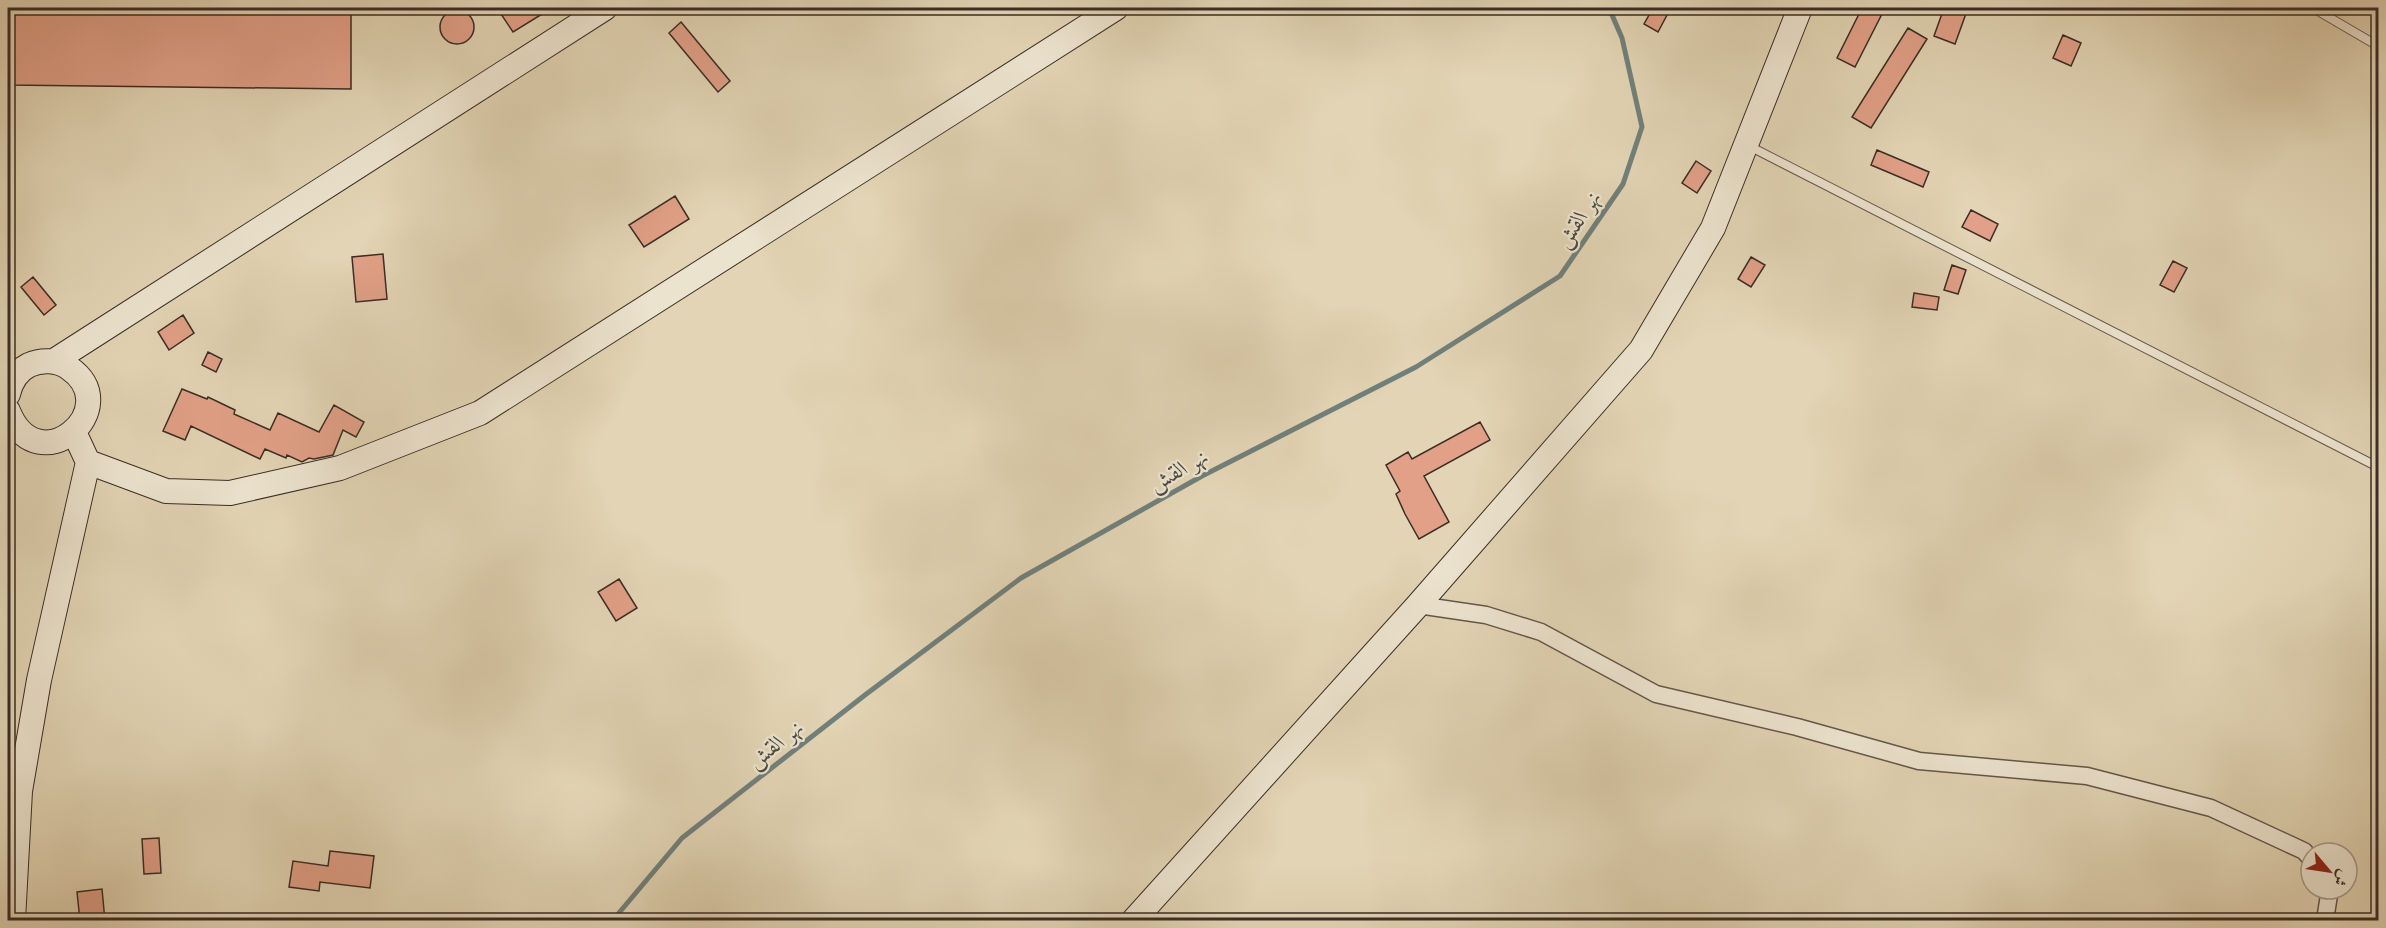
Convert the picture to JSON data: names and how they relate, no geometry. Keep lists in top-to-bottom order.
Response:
{
  "water": ["نهر القش"],
  "north": "bottom right"
}
